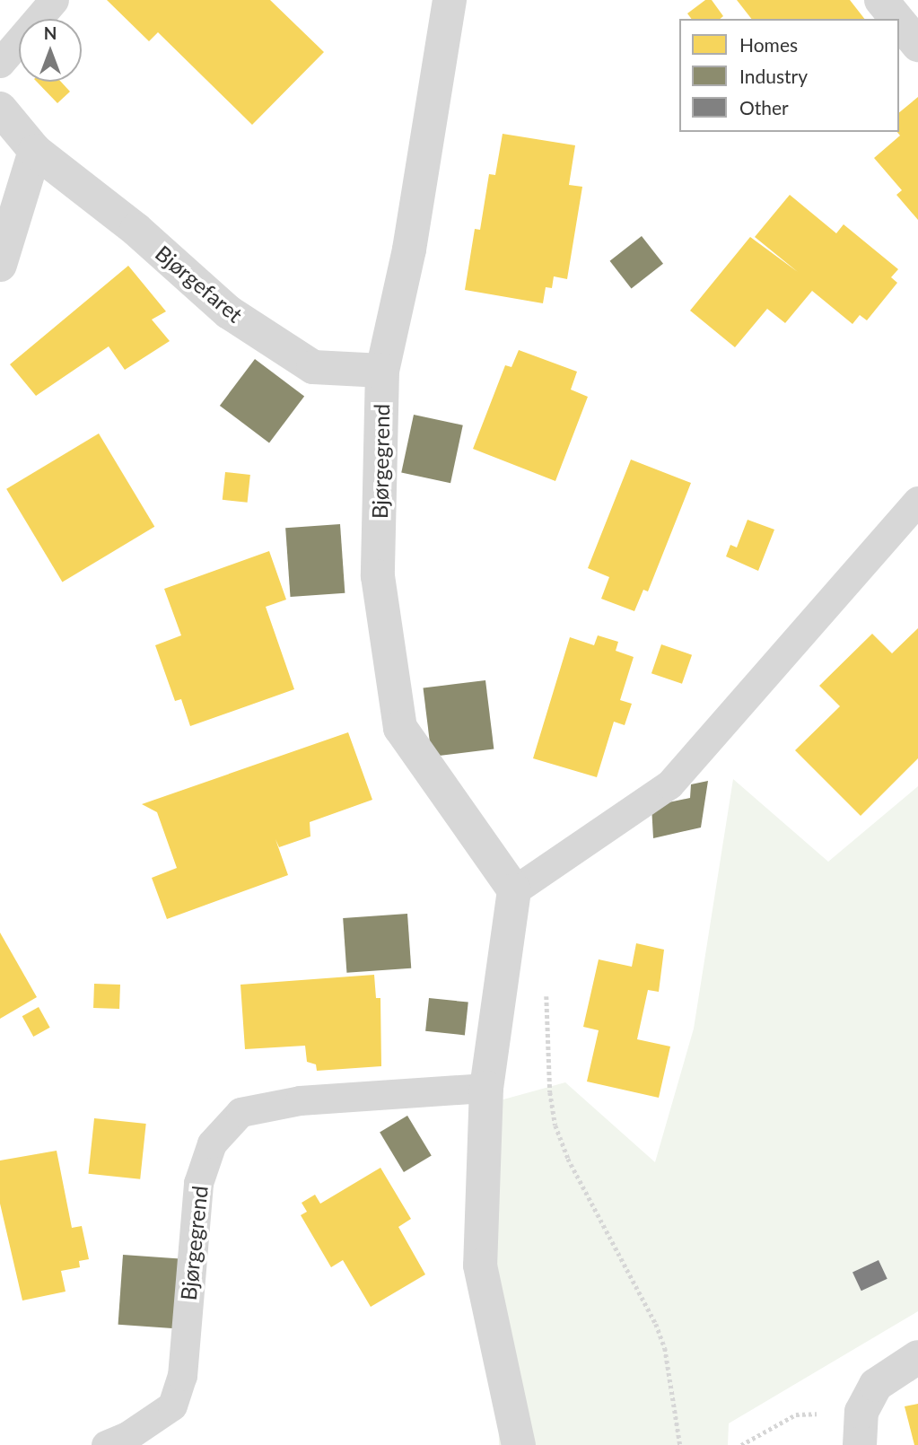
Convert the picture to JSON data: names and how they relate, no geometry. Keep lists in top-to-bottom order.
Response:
{
  "streets": {
    "street": ["Bjørgefaret", "Bjørgegrend"]
  },
  "crossings": [
    ["Bjørgefaret", "Bjørgegrend"]
  ],
  "legend": ["Homes", "Industry", "Other"],
  "north": "top"
}
